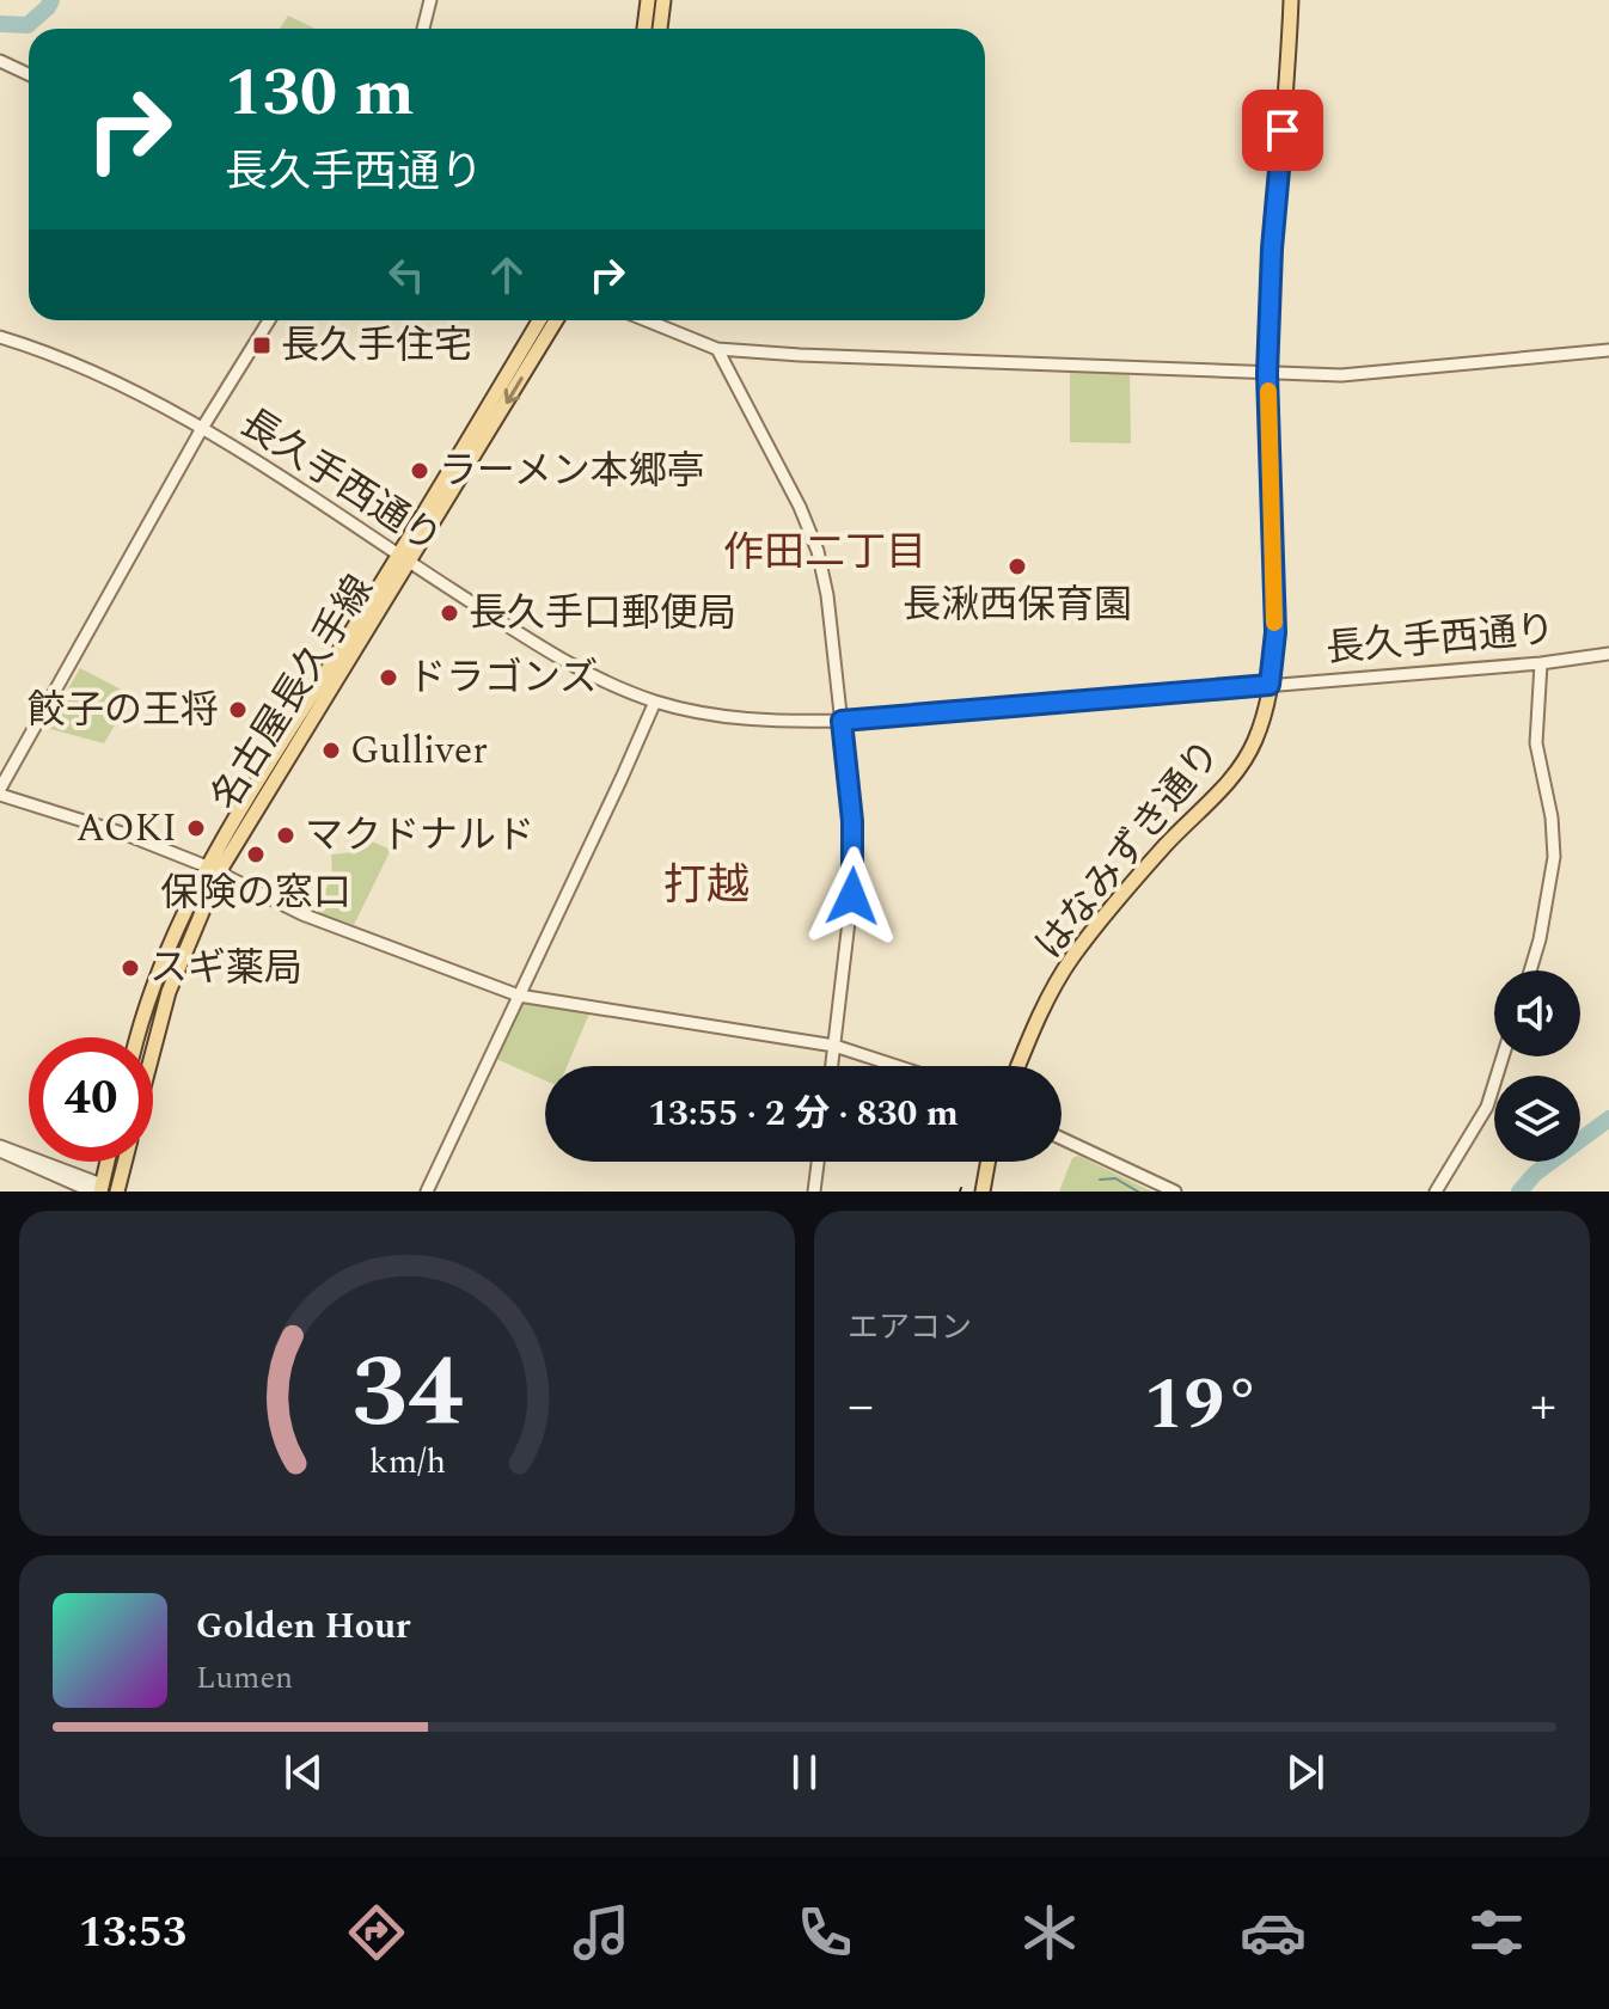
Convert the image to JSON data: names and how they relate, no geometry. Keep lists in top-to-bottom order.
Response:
{
  "streets": {
    "main road": ["名古屋長久手線", "はなみずき通り"],
    "street": ["長久手西通り"]
  },
  "crossings": [
    ["長久手西通り", "名古屋長久手線"],
    ["長久手西通り", "はなみずき通り"]
  ],
  "districts": ["作田二丁目", "打越"],
  "places": {
    "transit": ["長久手住宅"],
    "other": [
      "ラーメン本郷亭",
      "長湫西保育園",
      "長久手口郵便局",
      "ドラゴンズ",
      "餃子の王将",
      "Gulliver",
      "AOKI",
      "マクドナルド",
      "保険の窓口",
      "スギ薬局"
    ]
  },
  "page": {
    "turn": ["130 m", "長久手西通り"],
    "limit": "40",
    "trip": "13:55 · 2 分 · 830 m",
    "tile": "エアコン",
    "heat": ["−", "19°", "+"],
    "song": ["Golden Hour", "Lumen"],
    "tabs": "13:53",
    "gauge": ["34", "km/h"]
  }
}
